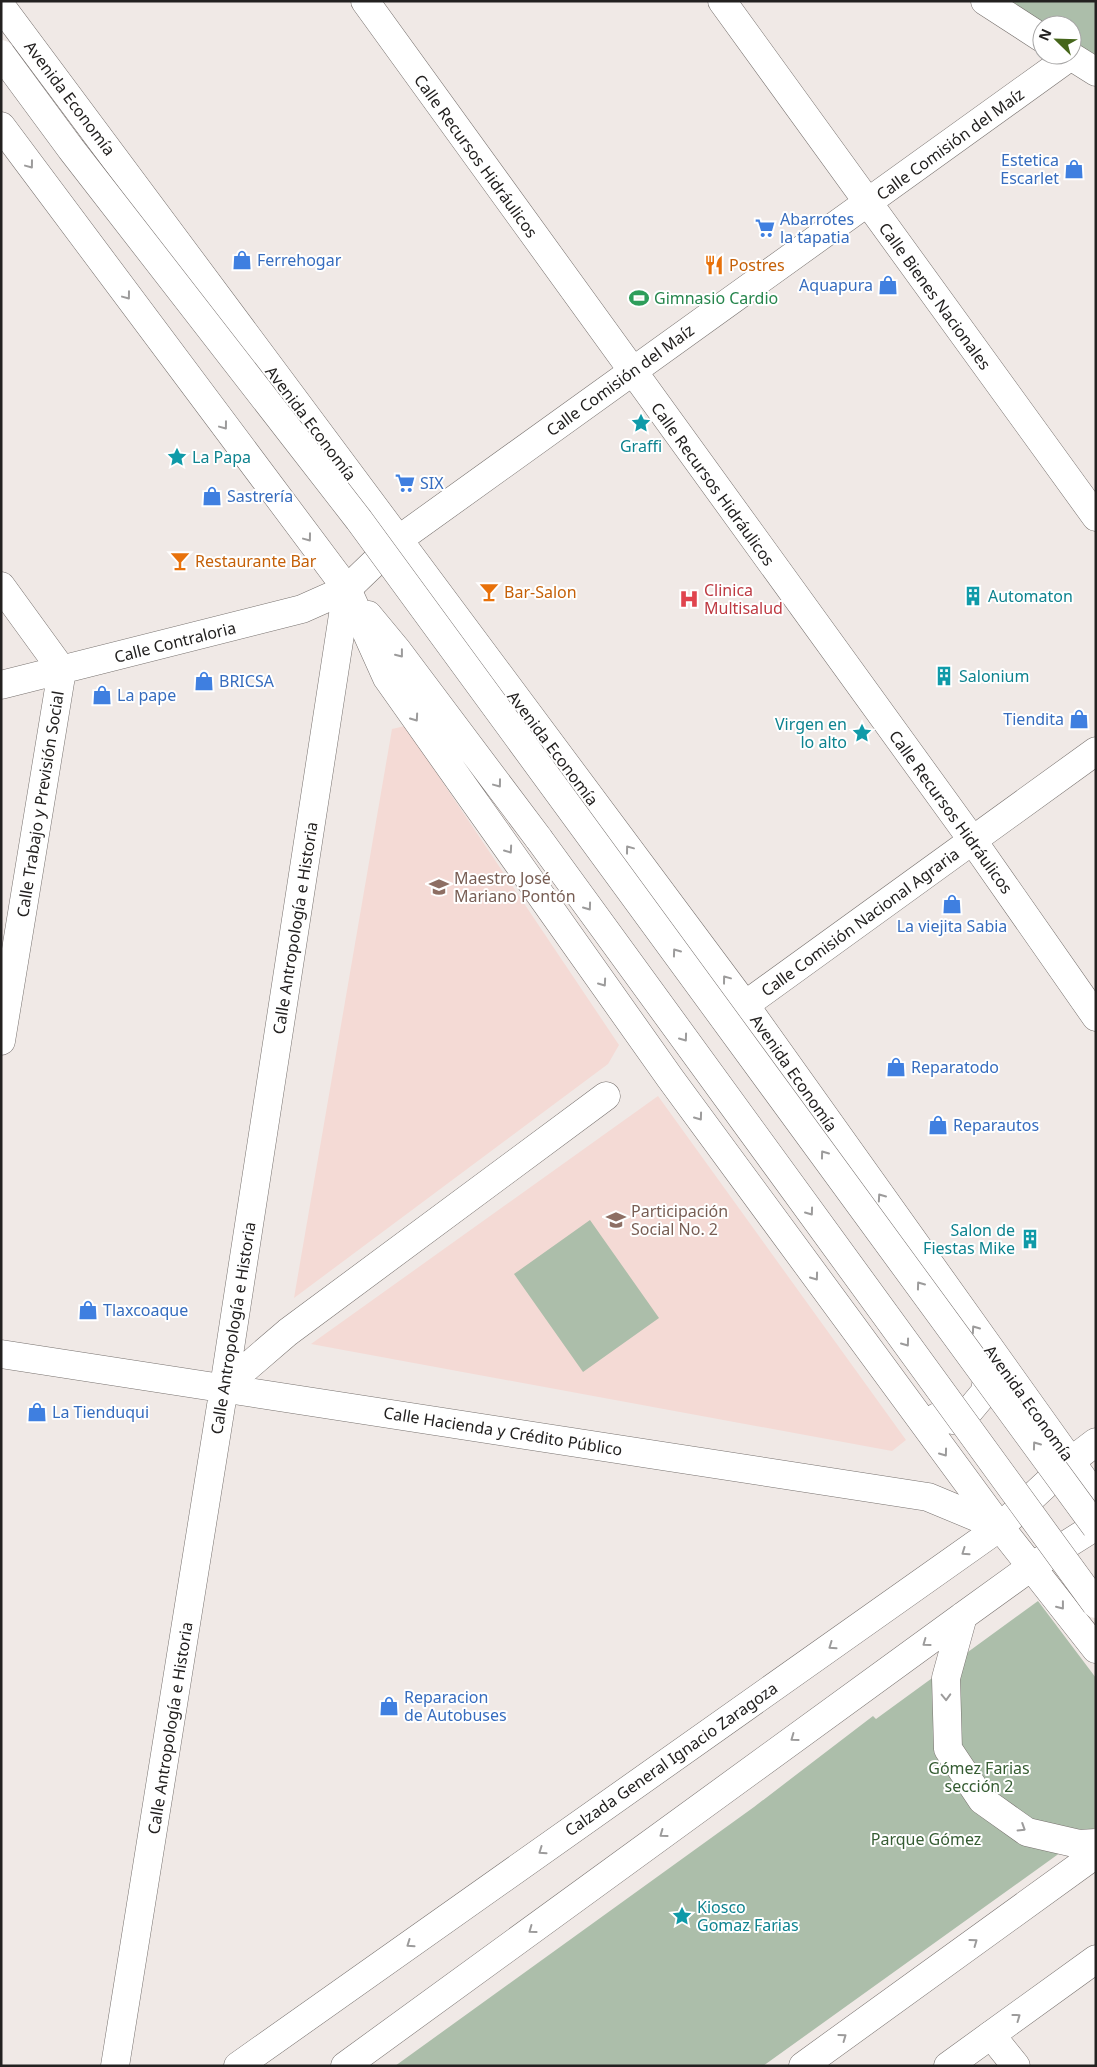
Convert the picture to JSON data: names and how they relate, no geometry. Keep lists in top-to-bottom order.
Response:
{
  "streets": {
    "main road": [
      "Avenida Economía",
      "Calle Comisión del Maíz",
      "Calle Recursos Hidráulicos",
      "Calle Bienes Nacionales",
      "Calle Contraloria",
      "Calle Trabajo y Previsión Social",
      "Calle Comisión Nacional Agraria",
      "Calle Antropología e Historia",
      "Calle Hacienda y Crédito Público",
      "Calzada General Ignacio Zaragoza"
    ]
  },
  "crossings": [
    ["Avenida Economía", "Calle Comisión del Maíz"],
    ["Avenida Economía", "Calle Comisión Nacional Agraria"],
    ["Avenida Economía", "Calzada General Ignacio Zaragoza"],
    ["Calle Comisión del Maíz", "Calle Recursos Hidráulicos"],
    ["Calle Comisión del Maíz", "Calle Bienes Nacionales"],
    ["Calle Comisión del Maíz", "Calle Contraloria"],
    ["Calle Comisión del Maíz", "Calle Antropología e Historia"],
    ["Calle Recursos Hidráulicos", "Calle Comisión Nacional Agraria"],
    ["Calle Contraloria", "Calle Trabajo y Previsión Social"],
    ["Calle Contraloria", "Calle Antropología e Historia"],
    ["Calle Antropología e Historia", "Calle Hacienda y Crédito Público"],
    ["Calle Hacienda y Crédito Público", "Calzada General Ignacio Zaragoza"]
  ],
  "parks": ["Gómez Farias sección 2", "Parque Gómez"],
  "places": {
    "shop": [
      "Estetica Escarlet",
      "Ferrehogar",
      "Aquapura",
      "Sastrería",
      "BRICSA",
      "La pape",
      "Tiendita",
      "La viejita Sabia",
      "Reparatodo",
      "Reparautos",
      "Tlaxcoaque",
      "La Tienduqui",
      "Reparacion de Autobuses"
    ],
    "supermarket": ["Abarrotes la tapatia", "SIX"],
    "restaurant": ["Postres"],
    "sports": ["Gimnasio Cardio"],
    "place": [
      "Graffi",
      "La Papa",
      "Virgen en lo alto",
      "Kiosco Gomaz Farias"
    ],
    "bar": ["Restaurante Bar", "Bar-Salon"],
    "building": ["Automaton", "Salonium", "Salon de Fiestas Mike"],
    "hospital": ["Clinica Multisalud"],
    "school or university": ["Maestro José Mariano Pontón", "Participación Social No. 2"]
  },
  "north": "top left"
}
